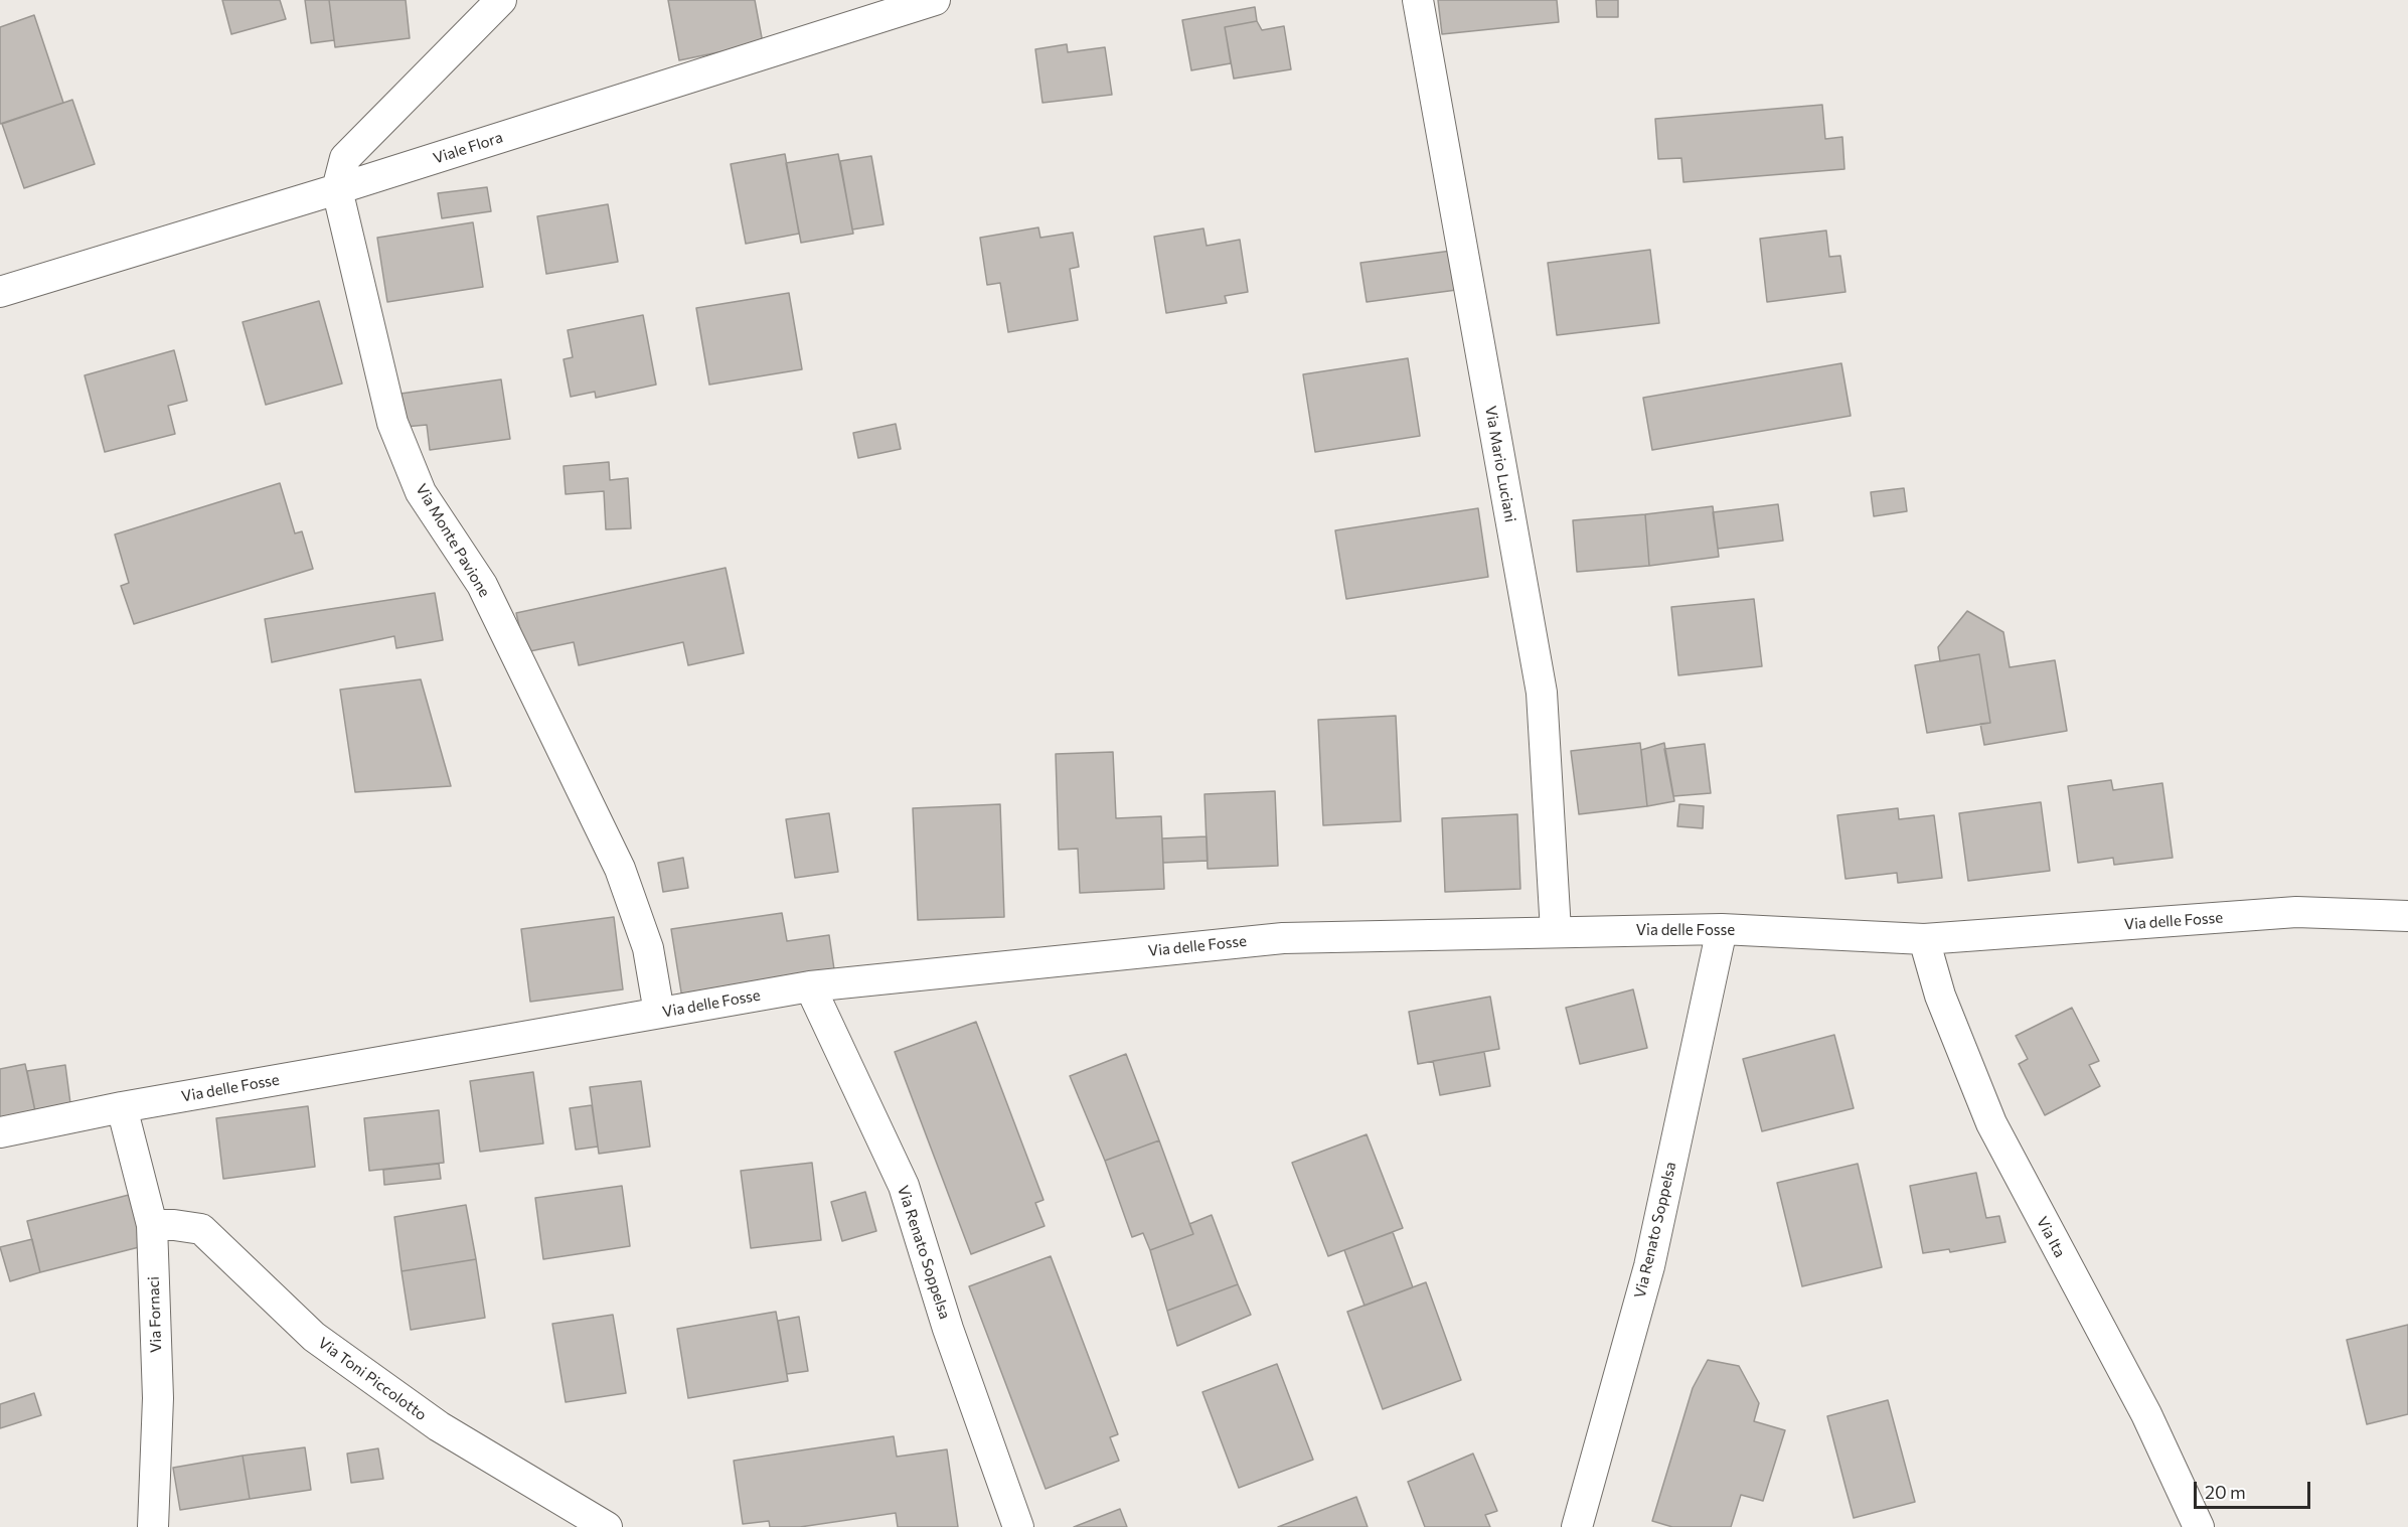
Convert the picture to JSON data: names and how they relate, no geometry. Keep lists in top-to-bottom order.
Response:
{
  "streets": {
    "street": [
      "Viale Flora",
      "Via Mario Luciani",
      "Via Monte Pavione",
      "Via delle Fosse",
      "Via Renato Soppelsa",
      "Via Ita",
      "Via Fornaci",
      "Via Toni Piccolotto"
    ]
  },
  "crossings": [
    ["Viale Flora", "Via Monte Pavione"],
    ["Via Mario Luciani", "Via delle Fosse"],
    ["Via Monte Pavione", "Via delle Fosse"],
    ["Via delle Fosse", "Via Renato Soppelsa"],
    ["Via delle Fosse", "Via Ita"],
    ["Via delle Fosse", "Via Fornaci"],
    ["Via Fornaci", "Via Toni Piccolotto"]
  ],
  "scale_bar": "20 m"
}
